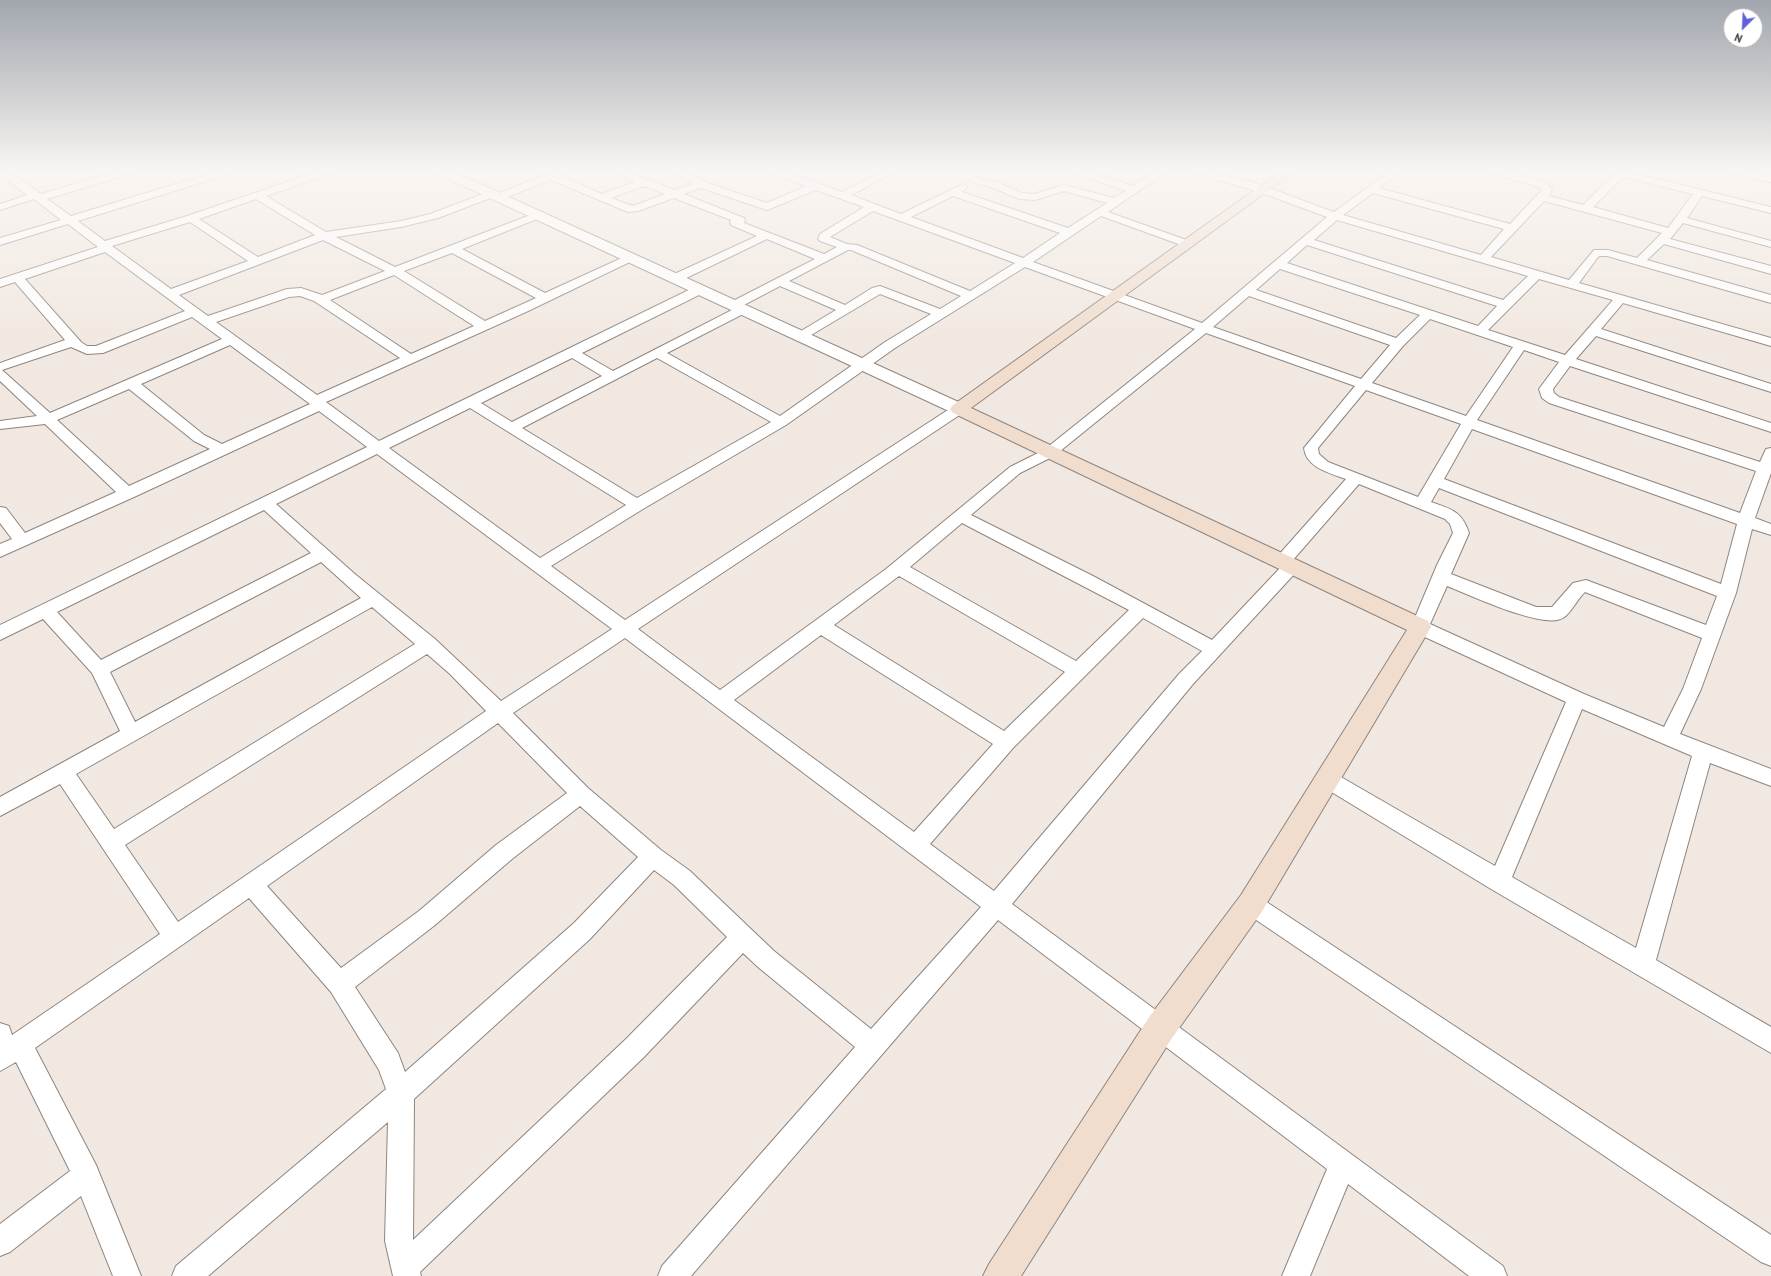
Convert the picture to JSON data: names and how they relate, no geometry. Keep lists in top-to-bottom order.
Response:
{
  "north": "bottom left"
}
